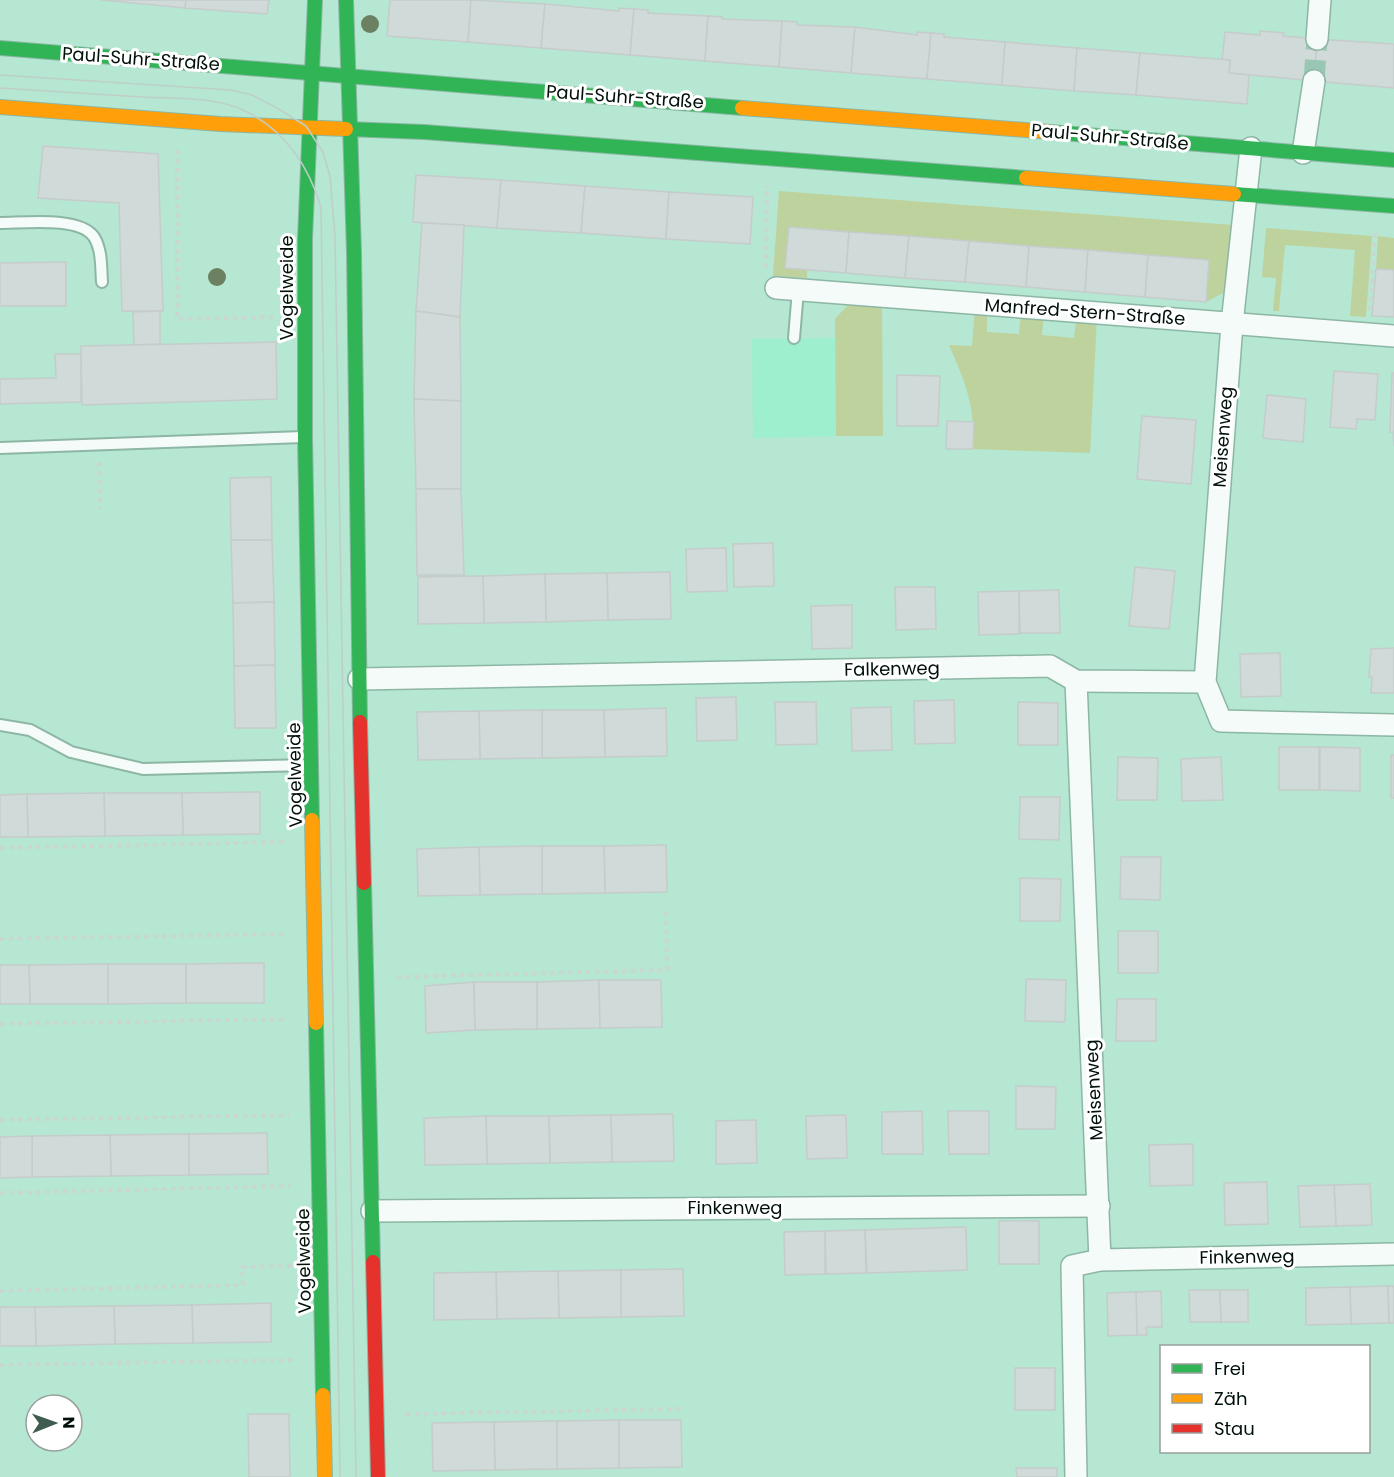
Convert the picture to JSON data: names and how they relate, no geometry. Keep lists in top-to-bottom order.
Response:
{
  "streets": {
    "street": [
      "Paul-Suhr-Straße",
      "Vogelweide",
      "Manfred-Stern-Straße",
      "Meisenweg",
      "Falkenweg",
      "Finkenweg"
    ]
  },
  "crossings": [
    ["Paul-Suhr-Straße", "Vogelweide"],
    ["Manfred-Stern-Straße", "Meisenweg"],
    ["Meisenweg", "Falkenweg"],
    ["Meisenweg", "Finkenweg"]
  ],
  "legend": ["Frei", "Zäh", "Stau"],
  "north": "right"
}
